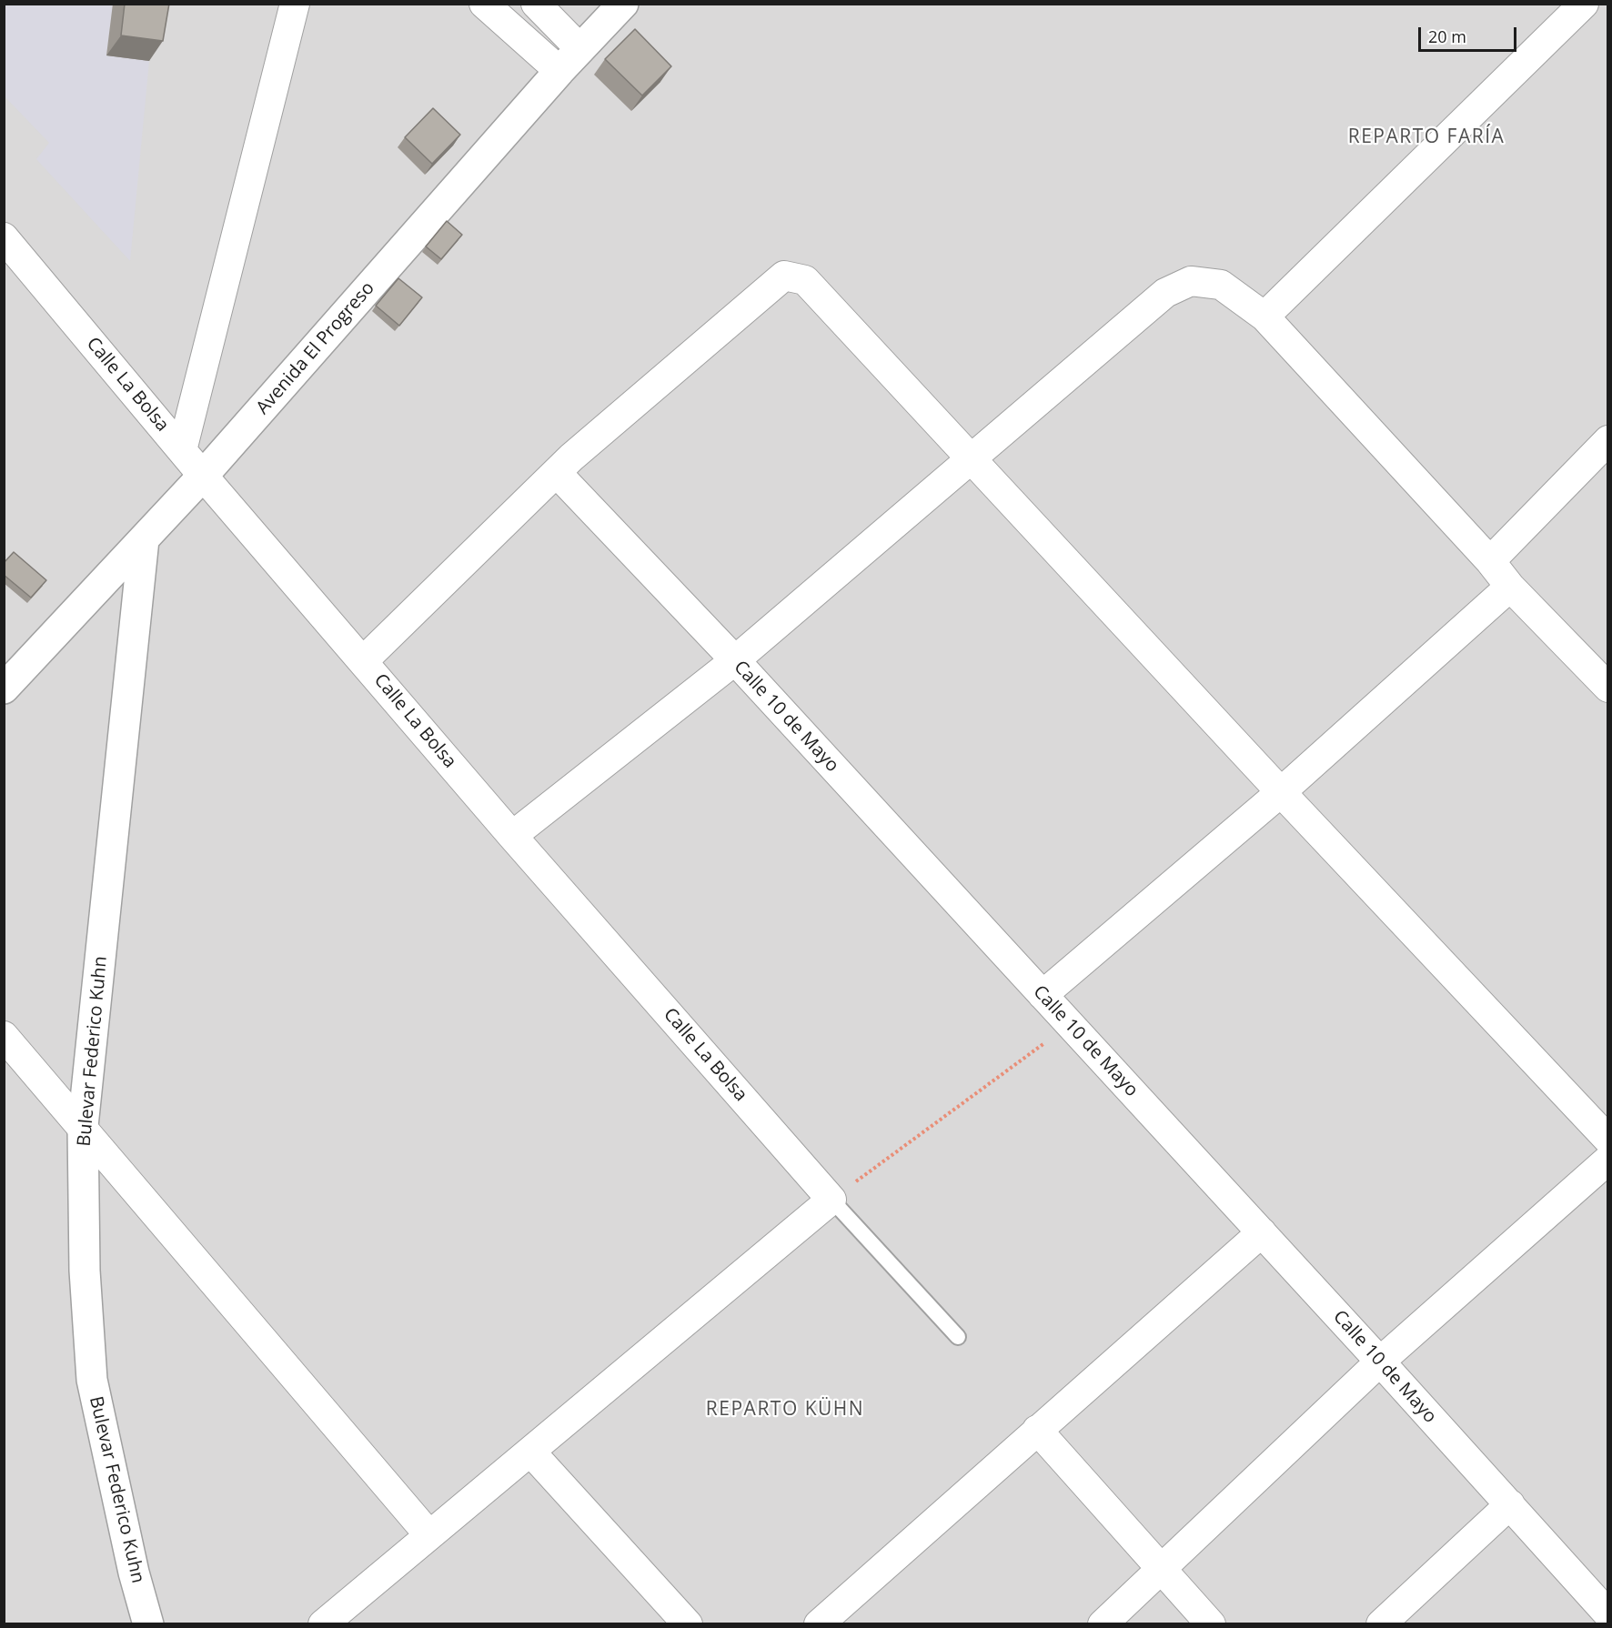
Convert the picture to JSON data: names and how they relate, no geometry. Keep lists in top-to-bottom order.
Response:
{
  "streets": {
    "street": [
      "Avenida El Progreso",
      "Calle La Bolsa",
      "Calle 10 de Mayo",
      "Bulevar Federico Kuhn"
    ]
  },
  "crossings": [
    ["Avenida El Progreso", "Calle La Bolsa"],
    ["Avenida El Progreso", "Bulevar Federico Kuhn"]
  ],
  "districts": ["REPARTO FARÍA", "REPARTO KÜHN"],
  "scale_bar": "20 m"
}
